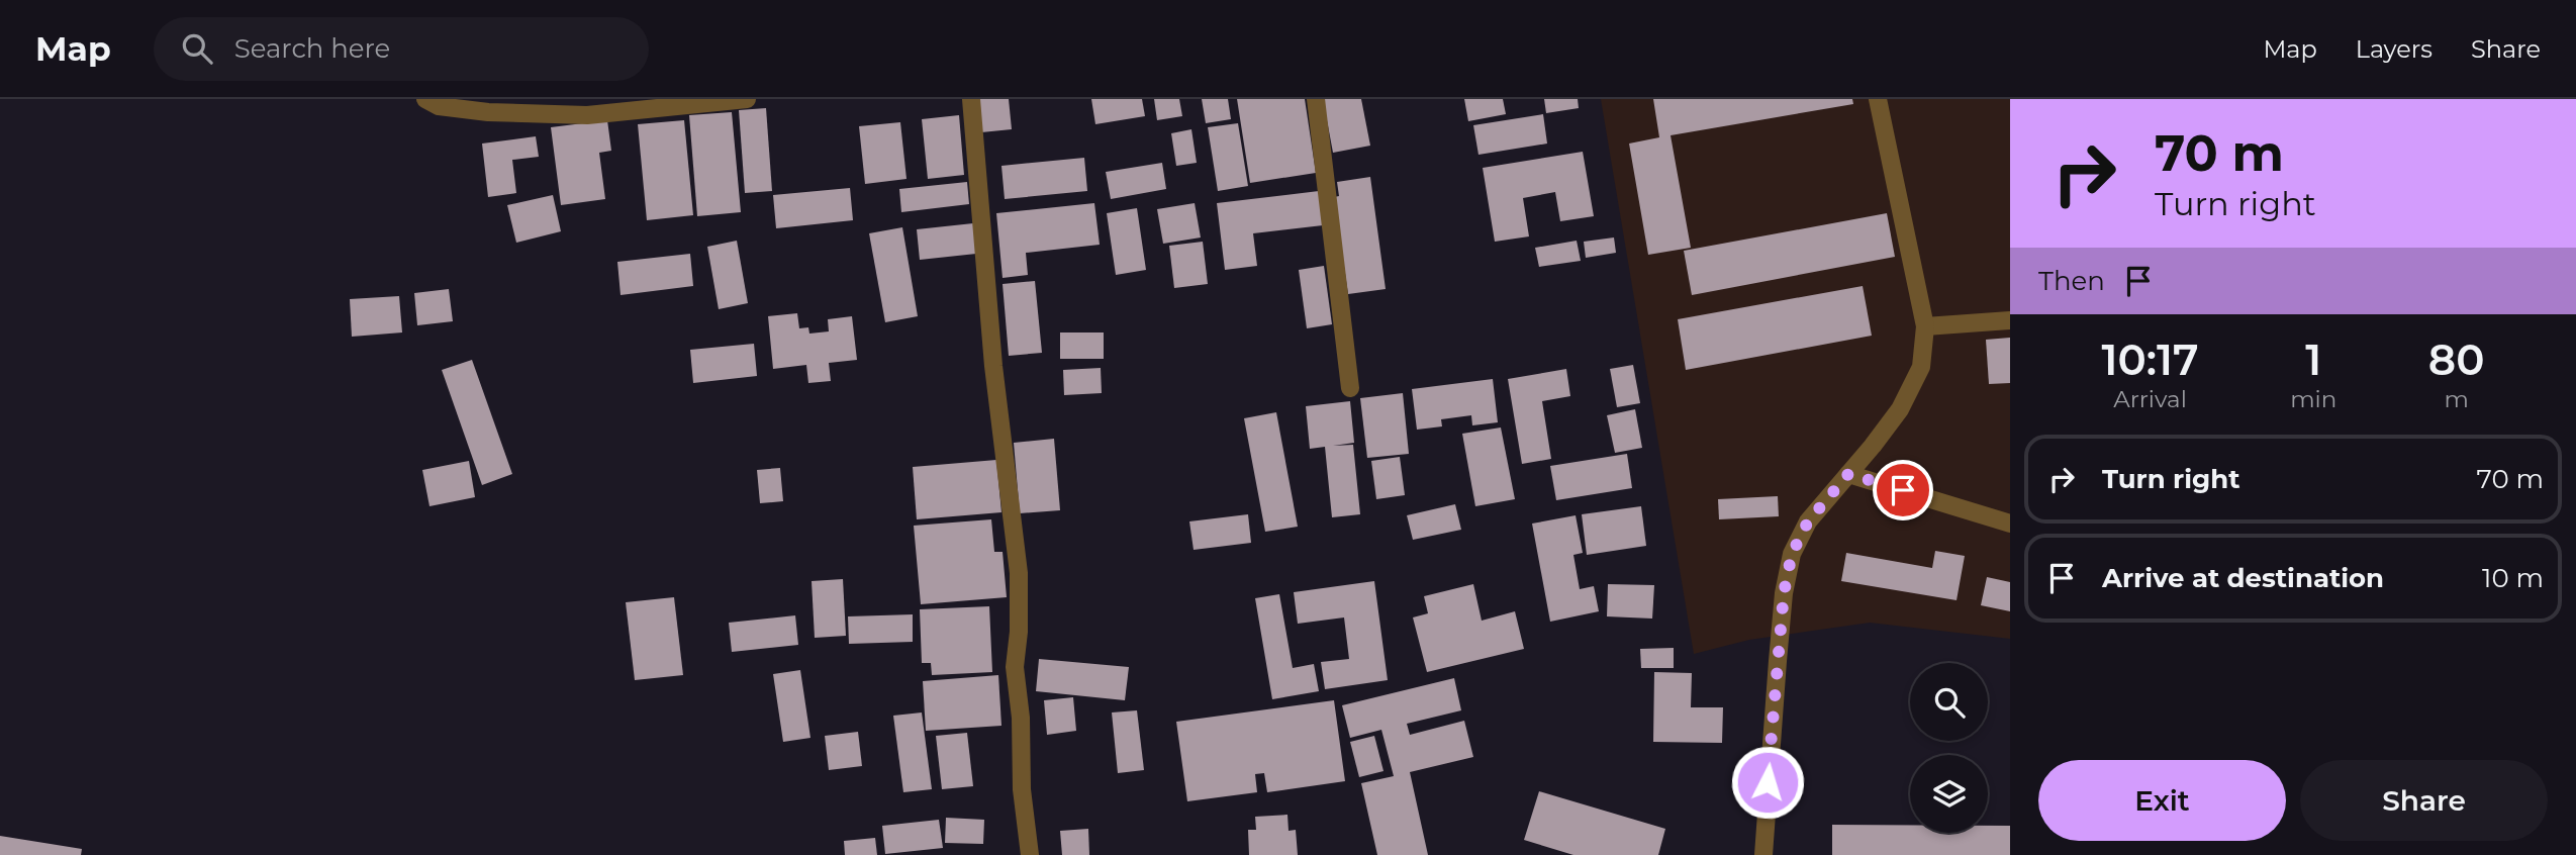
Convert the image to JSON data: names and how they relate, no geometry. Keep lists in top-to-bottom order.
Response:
{
  "page": {
    "header": "Map",
    "search": "Search here",
    "nav": ["Map", "Layers", "Share"],
    "turn": ["70 m", "Turn right"],
    "then": "Then",
    "eta": [
      "10:17",
      "Arrival",
      "1",
      "min",
      "80",
      "m"
    ],
    "list": [
      {
        "name": "Turn right",
        "value": "70 m"
      },
      {
        "name": "Arrive at destination",
        "value": "10 m"
      }
    ],
    "buttons": ["Exit", "Share"]
  }
}
